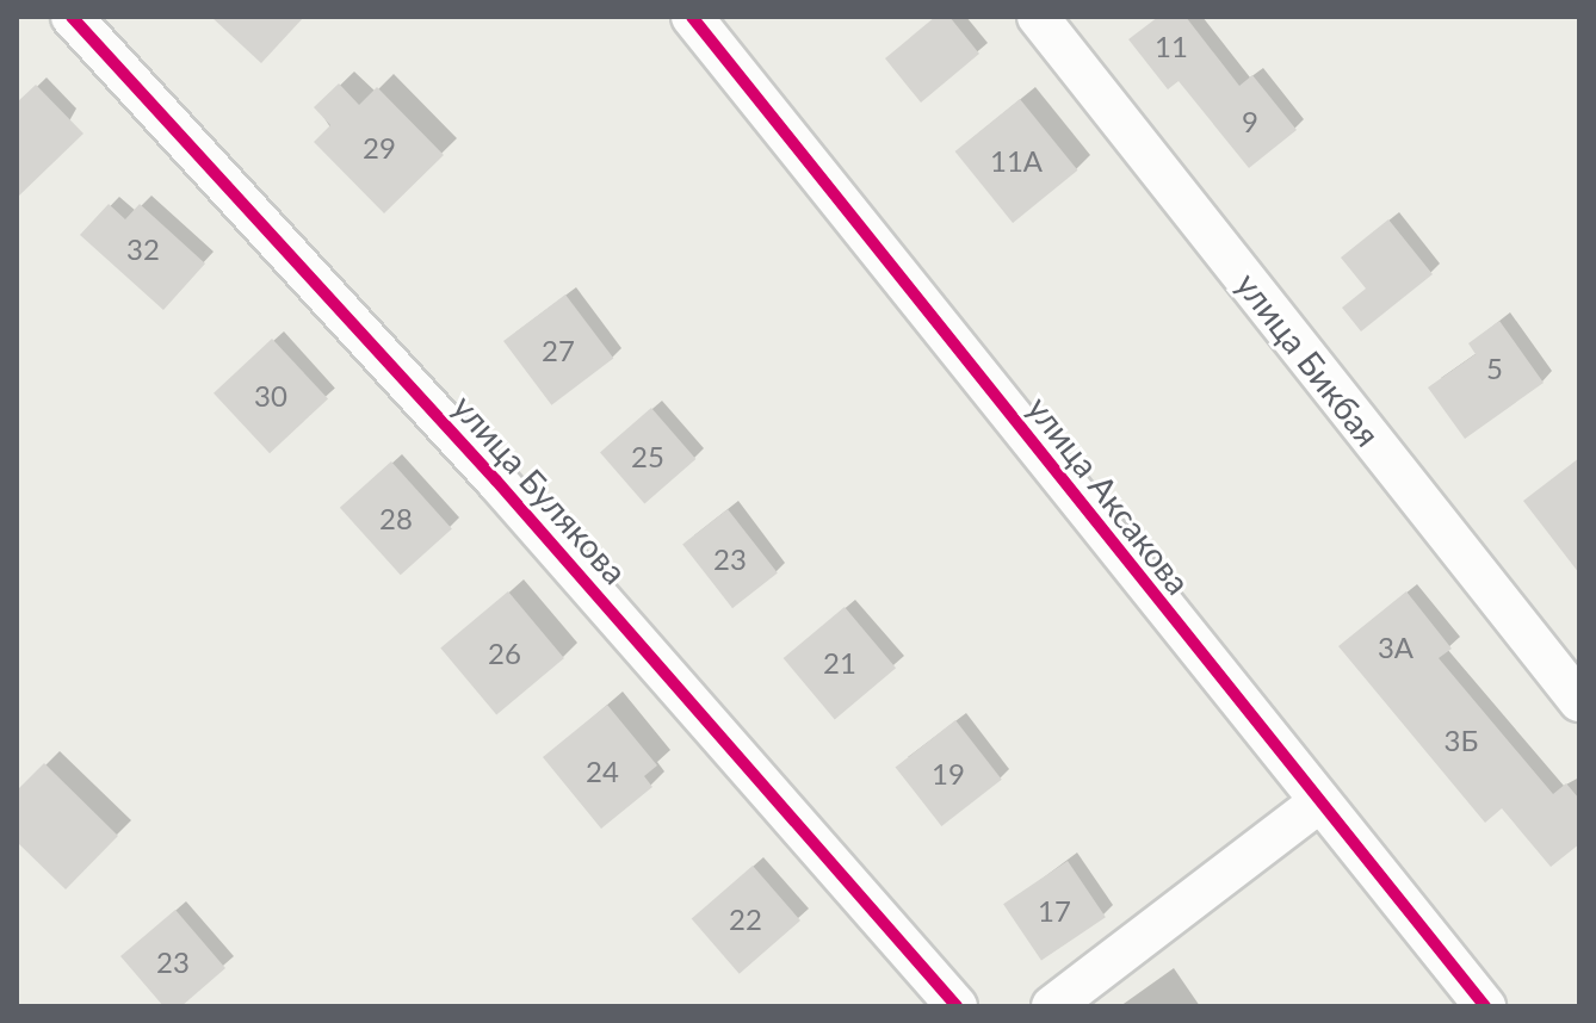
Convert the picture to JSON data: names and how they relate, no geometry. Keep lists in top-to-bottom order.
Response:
{
  "streets": {
    "street": ["улица Бикбая", "улица Булякова", "улица Аксакова"]
  },
  "house_numbers": [
    "11",
    "9",
    "29",
    "11А",
    "32",
    "27",
    "5",
    "30",
    "25",
    "28",
    "23",
    "3А",
    "26",
    "21",
    "3Б",
    "24",
    "19",
    "17",
    "22",
    "23"
  ]
}
